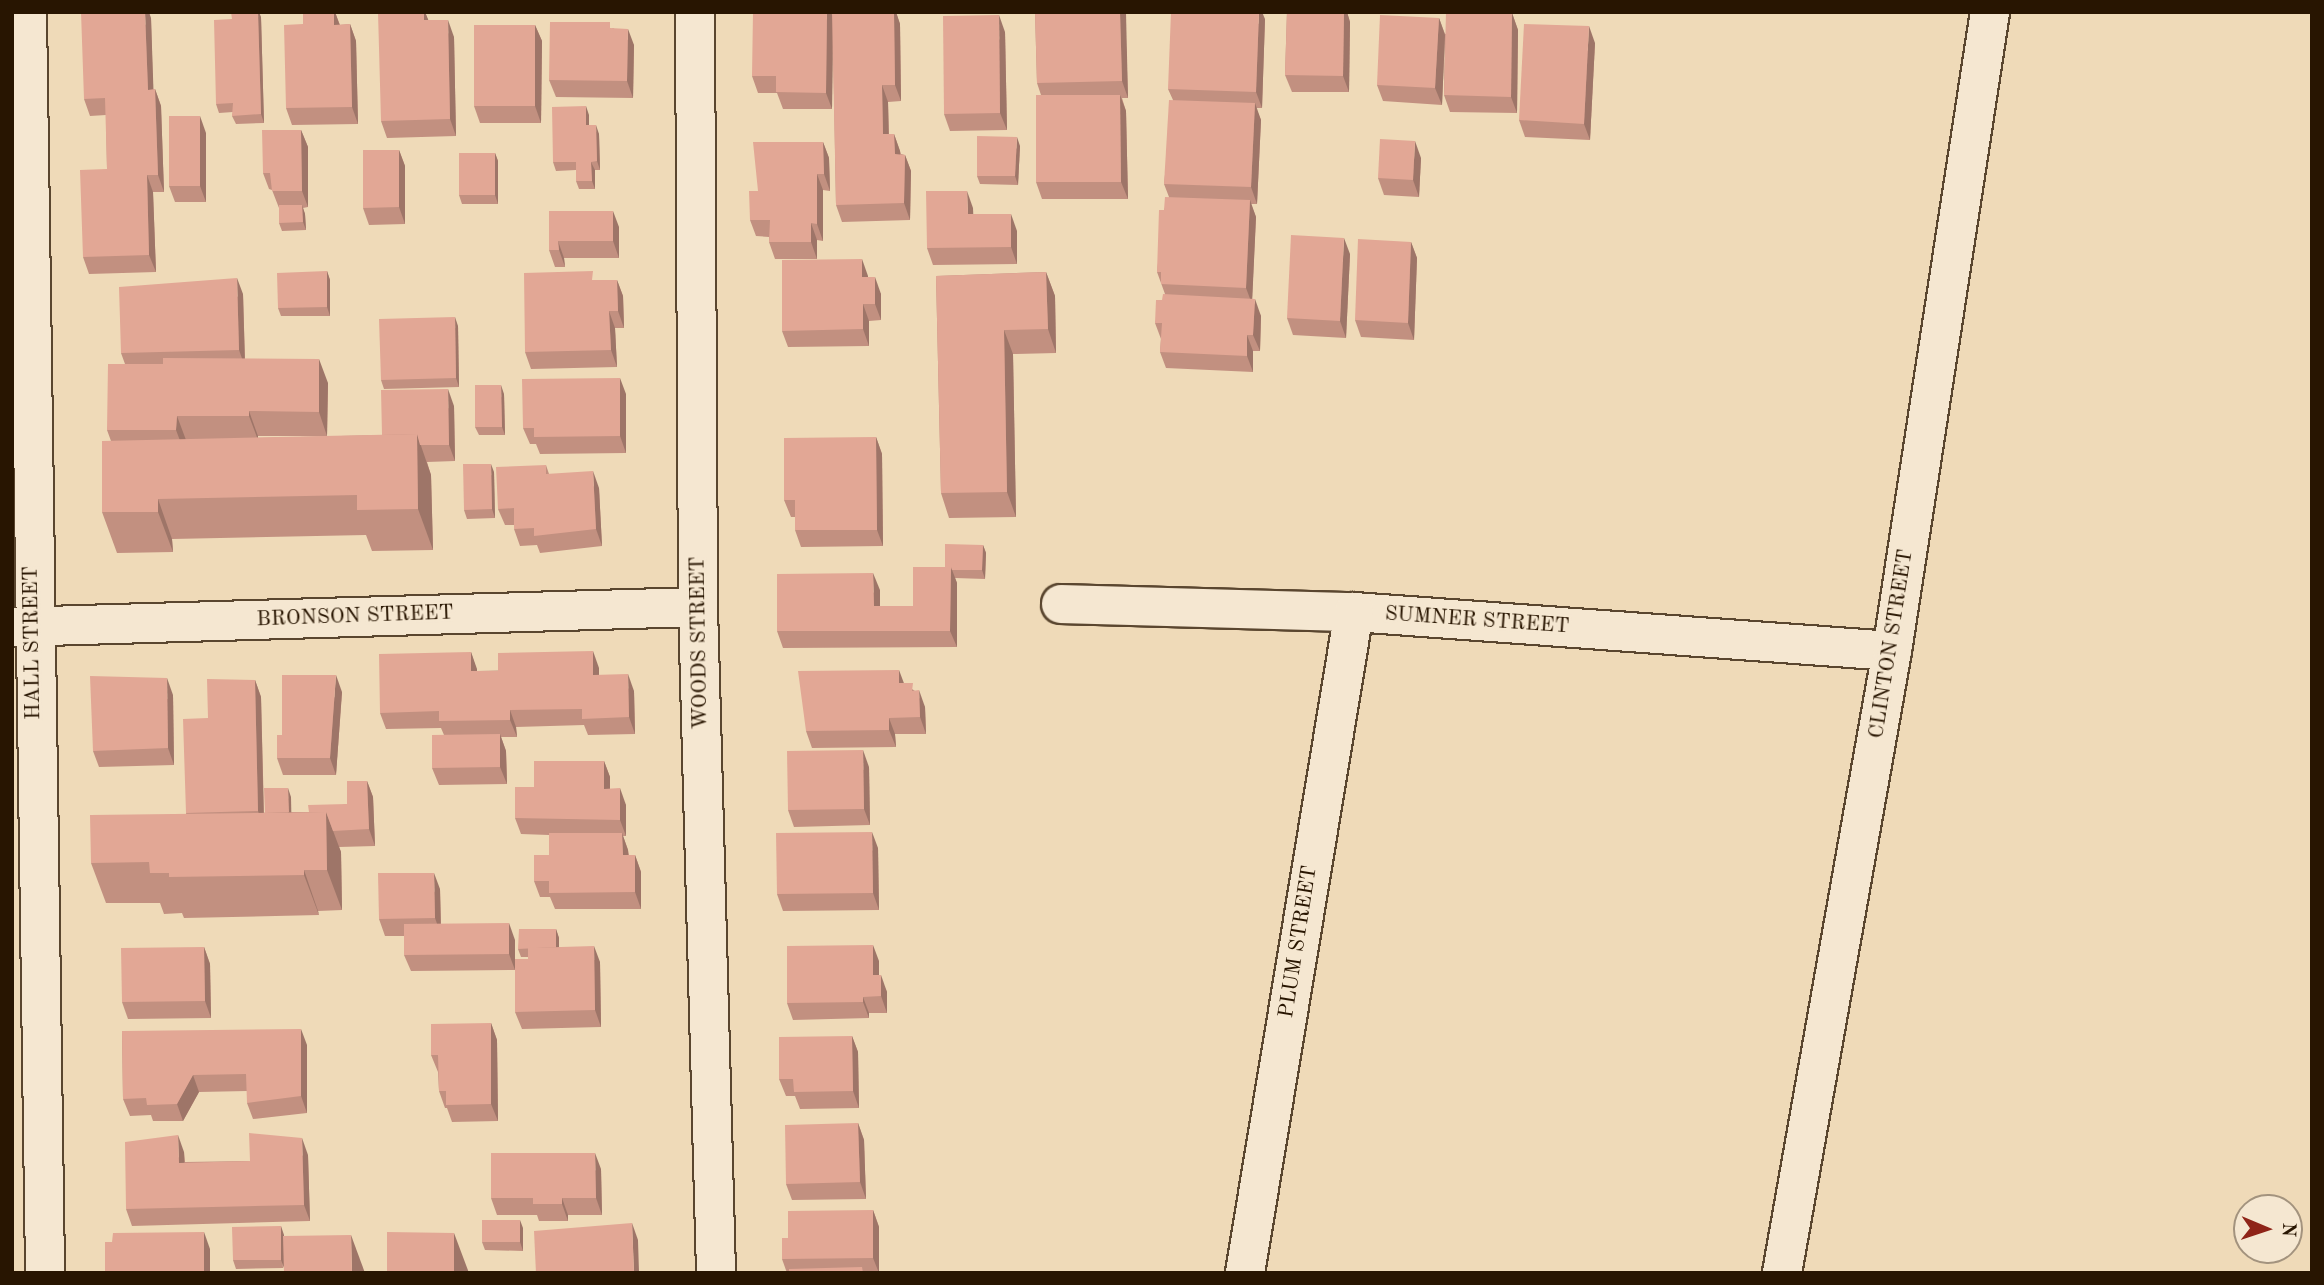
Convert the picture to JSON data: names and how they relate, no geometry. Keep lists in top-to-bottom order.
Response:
{
  "streets": {
    "street": [
      "BRONSON STREET",
      "SUMNER STREET",
      "HALL STREET",
      "WOODS STREET",
      "CLINTON STREET",
      "PLUM STREET"
    ]
  },
  "crossings": [
    ["BRONSON STREET", "HALL STREET"],
    ["BRONSON STREET", "WOODS STREET"],
    ["SUMNER STREET", "CLINTON STREET"],
    ["SUMNER STREET", "PLUM STREET"]
  ],
  "north": "right"
}
